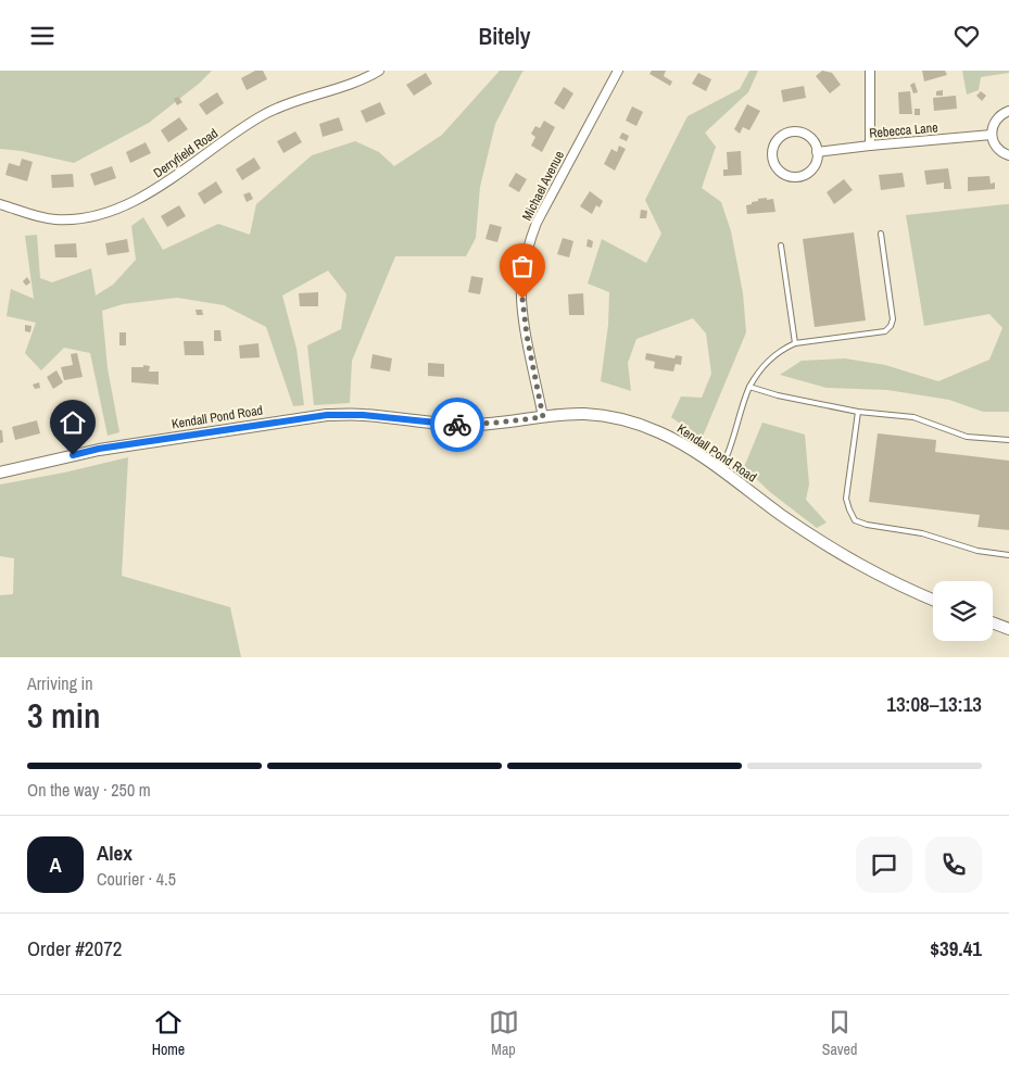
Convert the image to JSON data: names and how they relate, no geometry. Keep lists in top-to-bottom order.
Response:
{
  "streets": {
    "street": [
      "Rebecca Lane",
      "Derryfield Road",
      "Michael Avenue",
      "Kendall Pond Road"
    ]
  },
  "crossings": [
    ["Michael Avenue", "Kendall Pond Road"]
  ],
  "page": {
    "header": "Bitely",
    "heading": ["3 min", "Arriving in", "13:08–13:13"],
    "panel": [
      "Alex",
      "Courier · 4.5",
      "Order #2072",
      "$39.41"
    ],
    "bar": "On the way · 250 m",
    "round": "A",
    "tabs": ["Home", "Map", "Saved"]
  }
}
